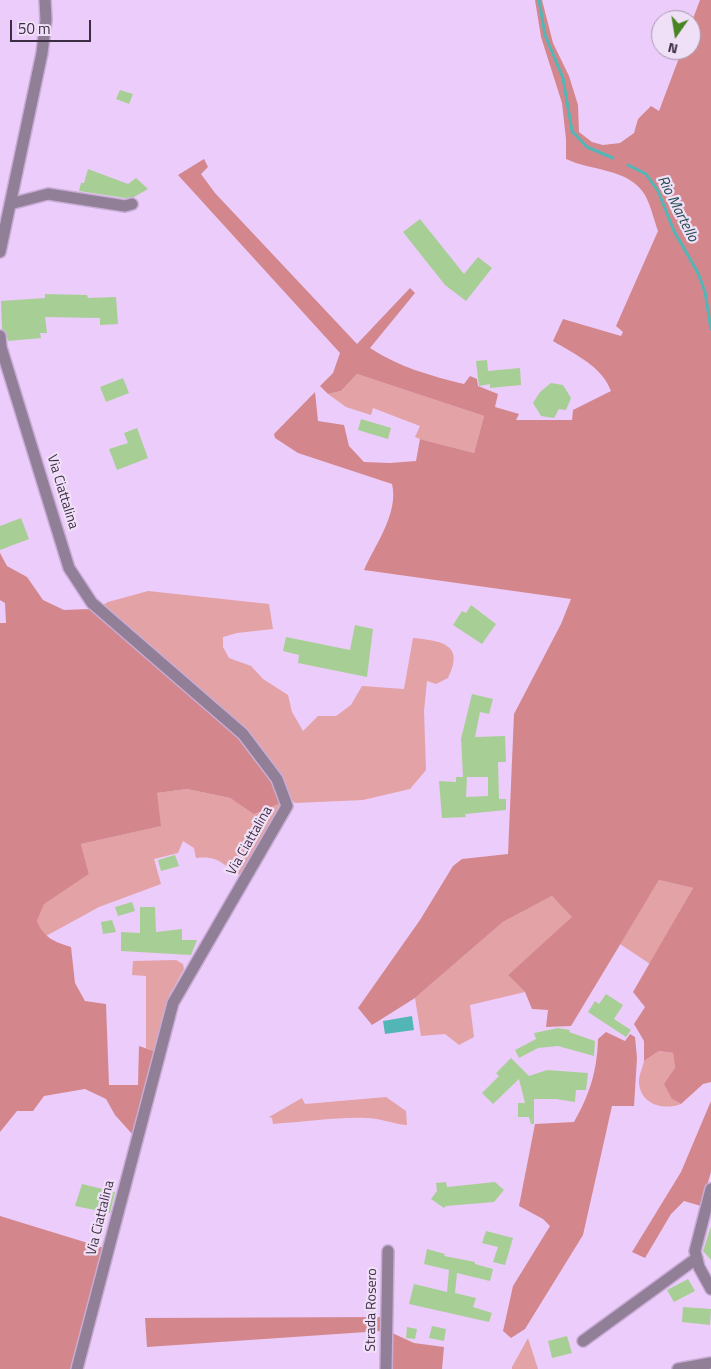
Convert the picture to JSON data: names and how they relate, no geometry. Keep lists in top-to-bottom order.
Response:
{
  "streets": {
    "street": ["Via Ciattalina", "Strada Rosero"]
  },
  "water": ["Rio Martello"],
  "scale_bar": "50 m",
  "north": "bottom"
}
